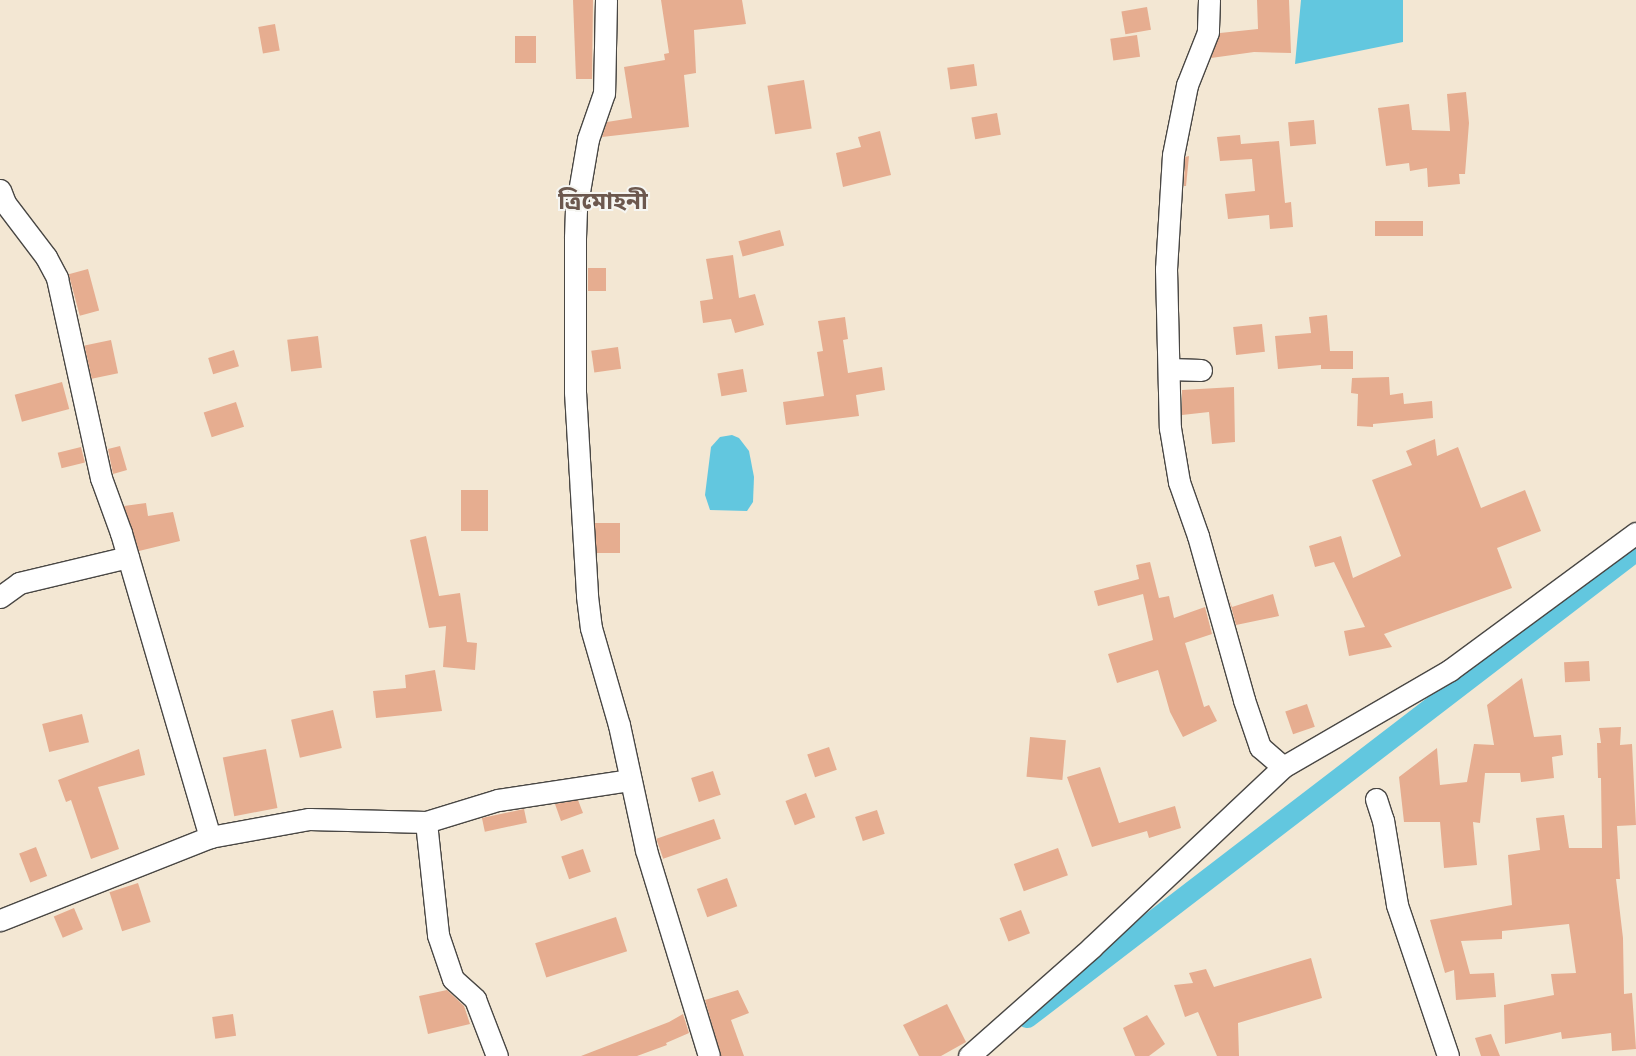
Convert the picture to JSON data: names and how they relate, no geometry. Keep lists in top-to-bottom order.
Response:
{
  "districts": ["ত্রিমোহনী"]
}
